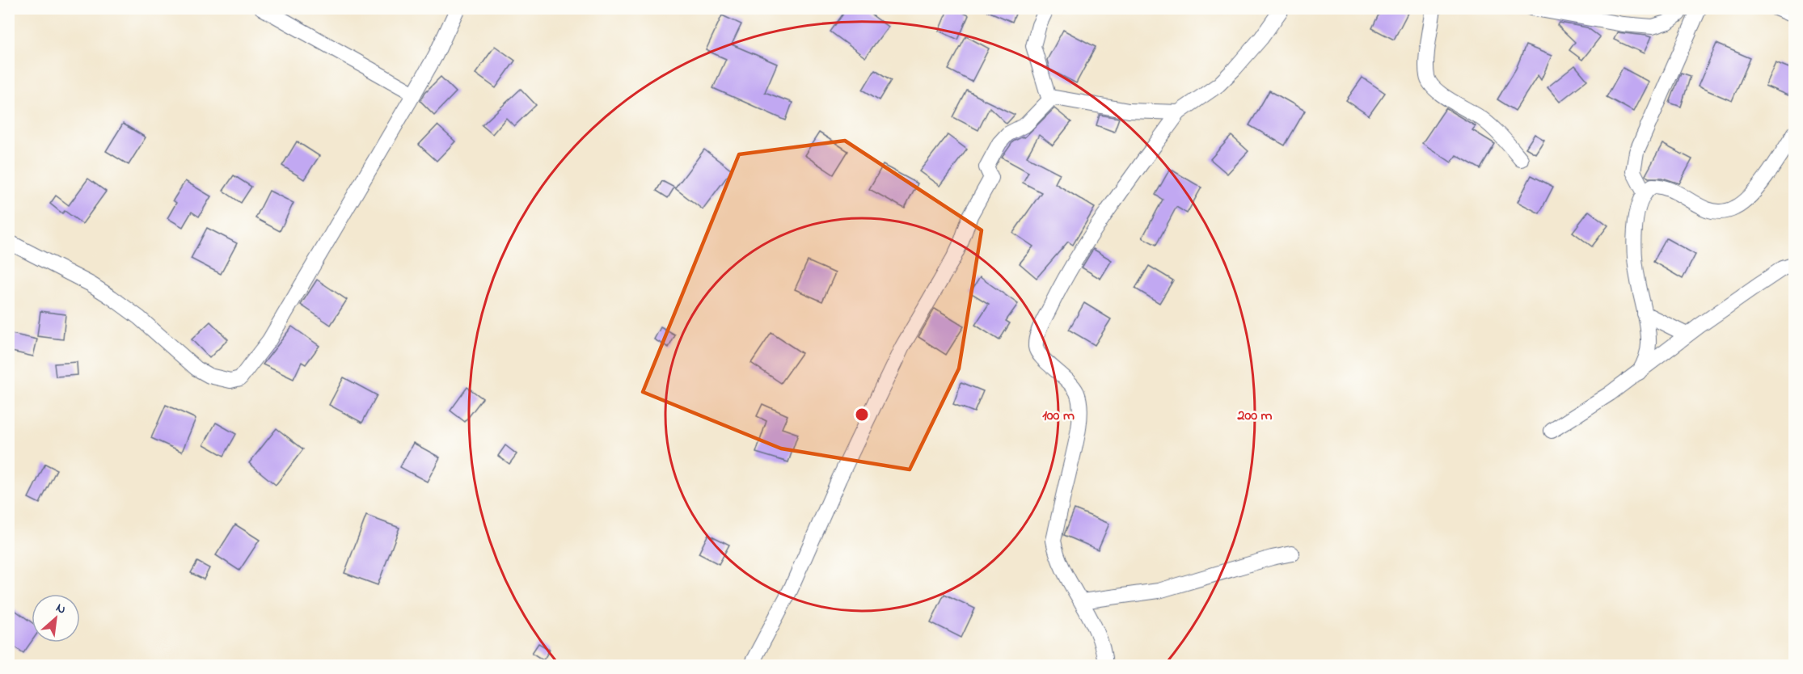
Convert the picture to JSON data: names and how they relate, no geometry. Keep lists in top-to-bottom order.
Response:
{
  "north": "top right",
  "rings": ["100 m", "200 m"]
}
